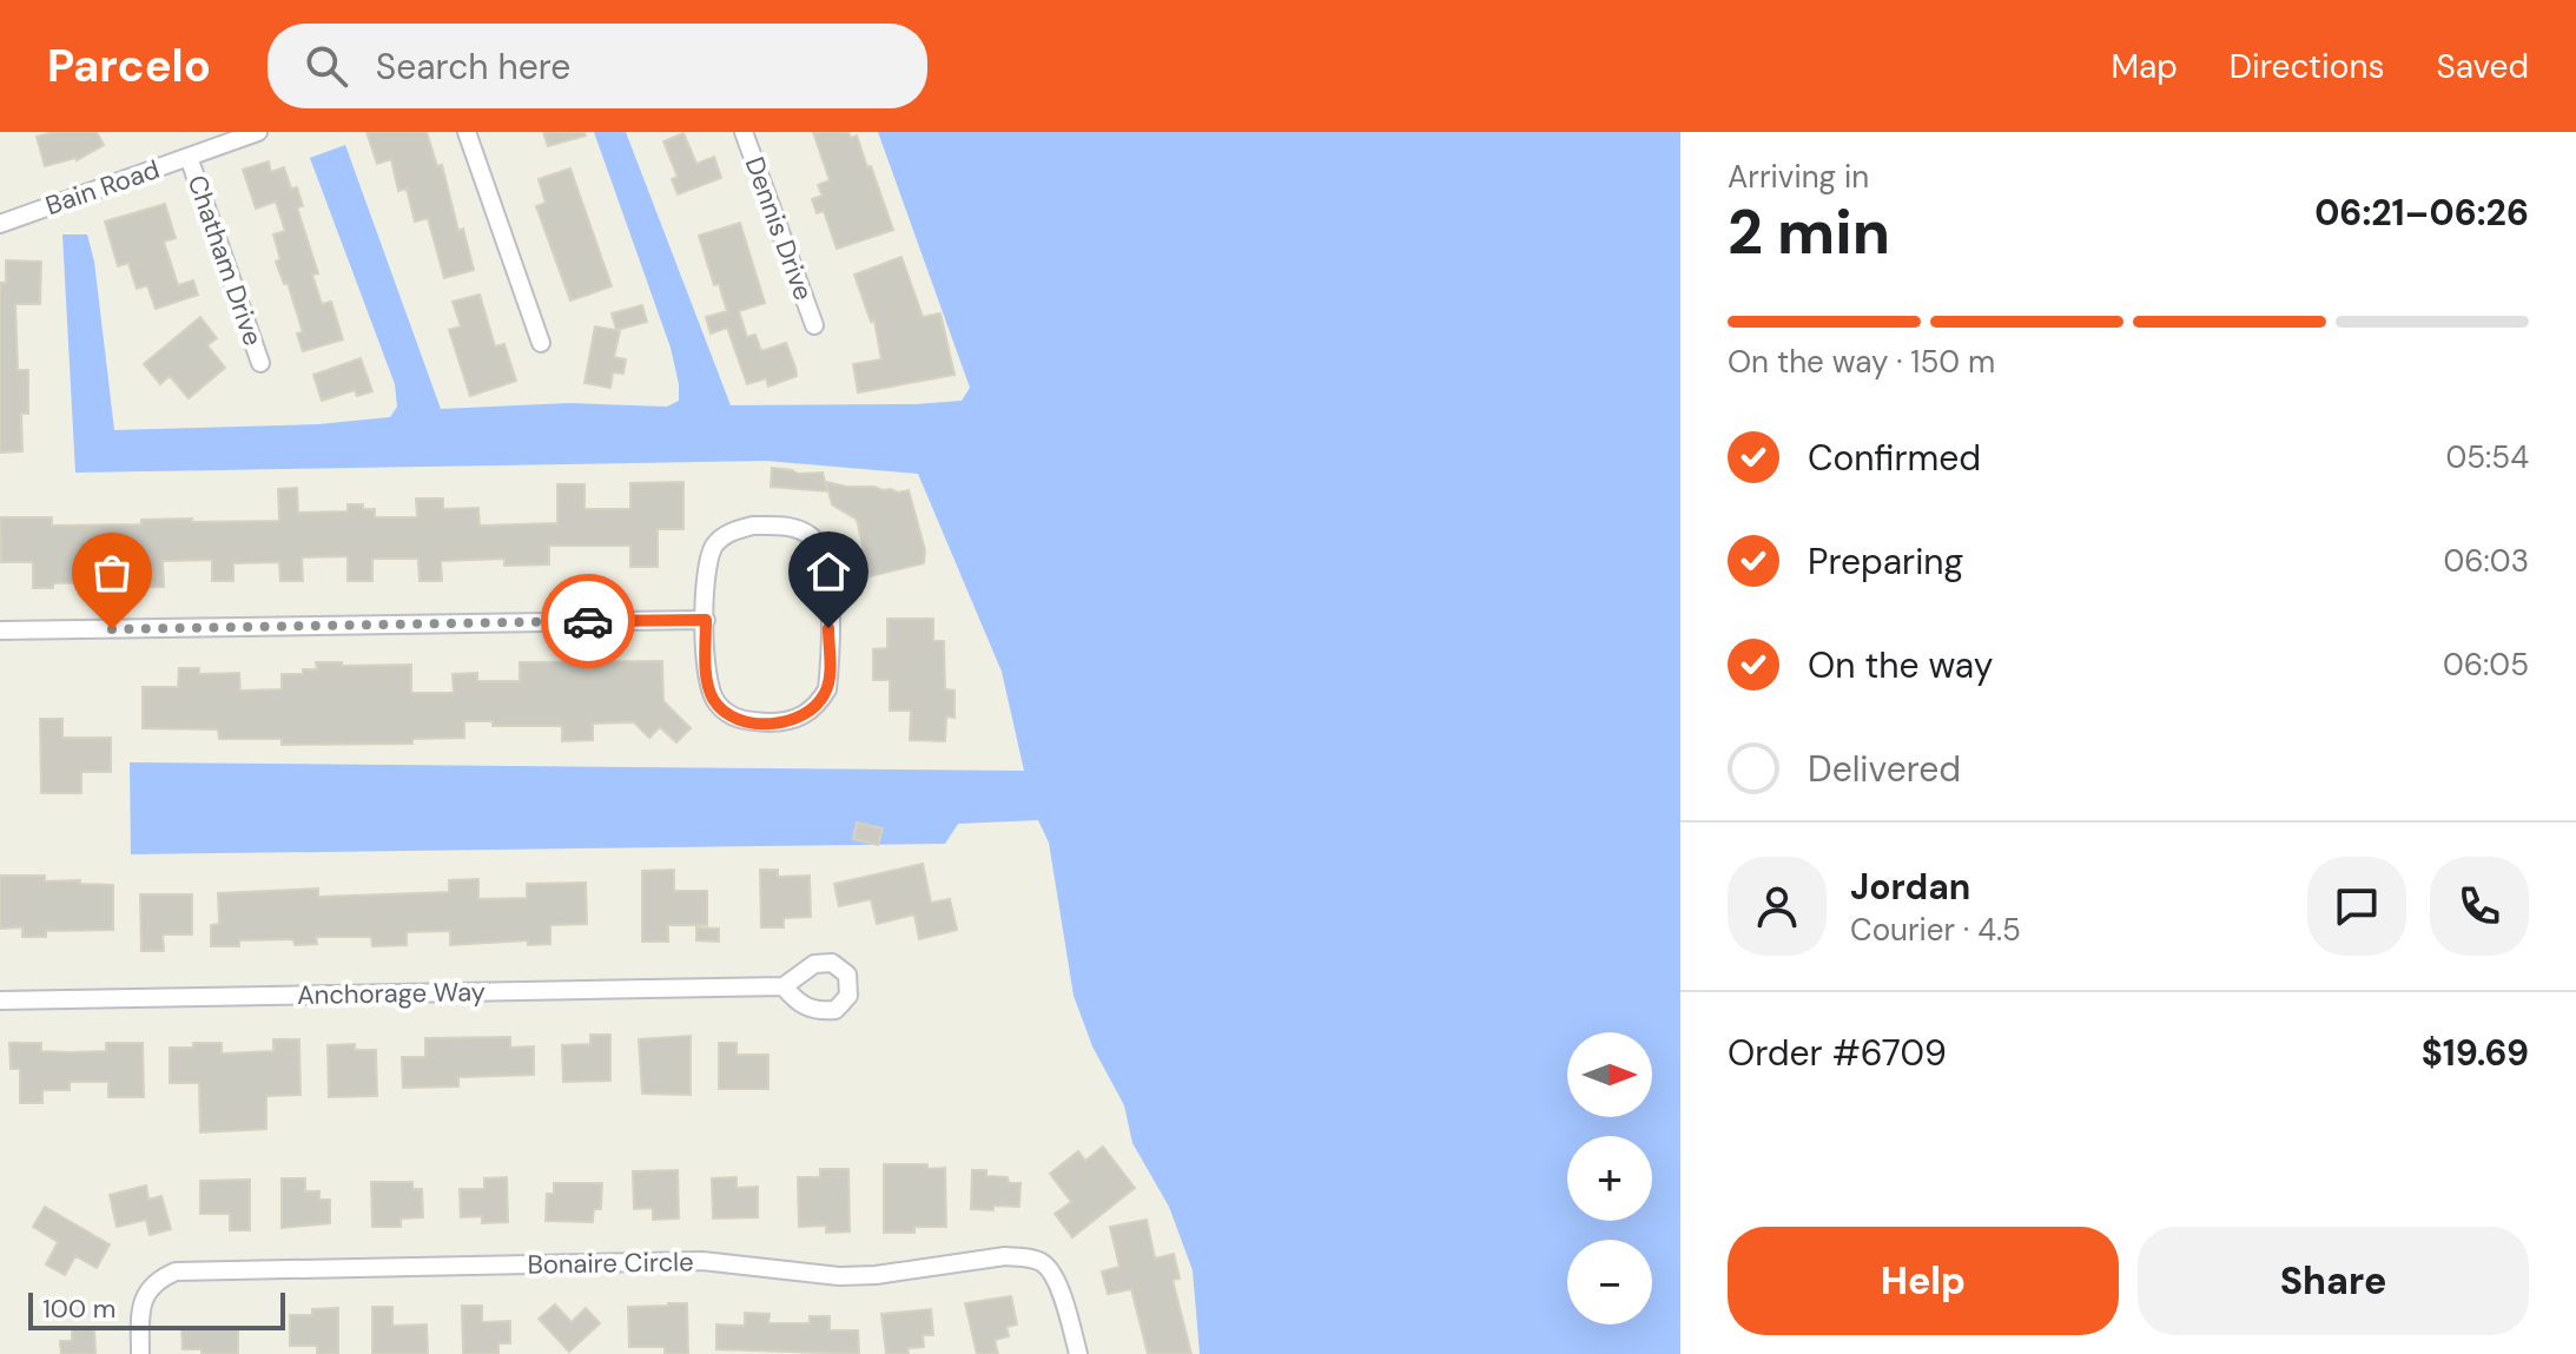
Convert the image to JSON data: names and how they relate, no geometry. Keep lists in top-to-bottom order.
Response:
{
  "streets": {
    "street": [
      "Bain Road",
      "Dennis Drive",
      "Chatham Drive",
      "Anchorage Way",
      "Bonaire Circle"
    ]
  },
  "crossings": [
    ["Bain Road", "Chatham Drive"]
  ],
  "scale_bar": "100 m",
  "north": "right",
  "page": {
    "header": "Parcelo",
    "search": "Search here",
    "nav": ["Map", "Directions", "Saved"],
    "heading": ["2 min", "Arriving in", "06:21–06:26"],
    "panel": [
      "Jordan",
      "Courier · 4.5",
      "Order #6709",
      "$19.69"
    ],
    "bar": "On the way · 150 m",
    "list": [
      ["Confirmed", "05:54"],
      ["Preparing", "06:03"],
      ["On the way", "06:05"],
      "Delivered"
    ],
    "map_buttons": ["+", "−"],
    "buttons": ["Help", "Share"],
    "scale": "100 m"
  }
}
